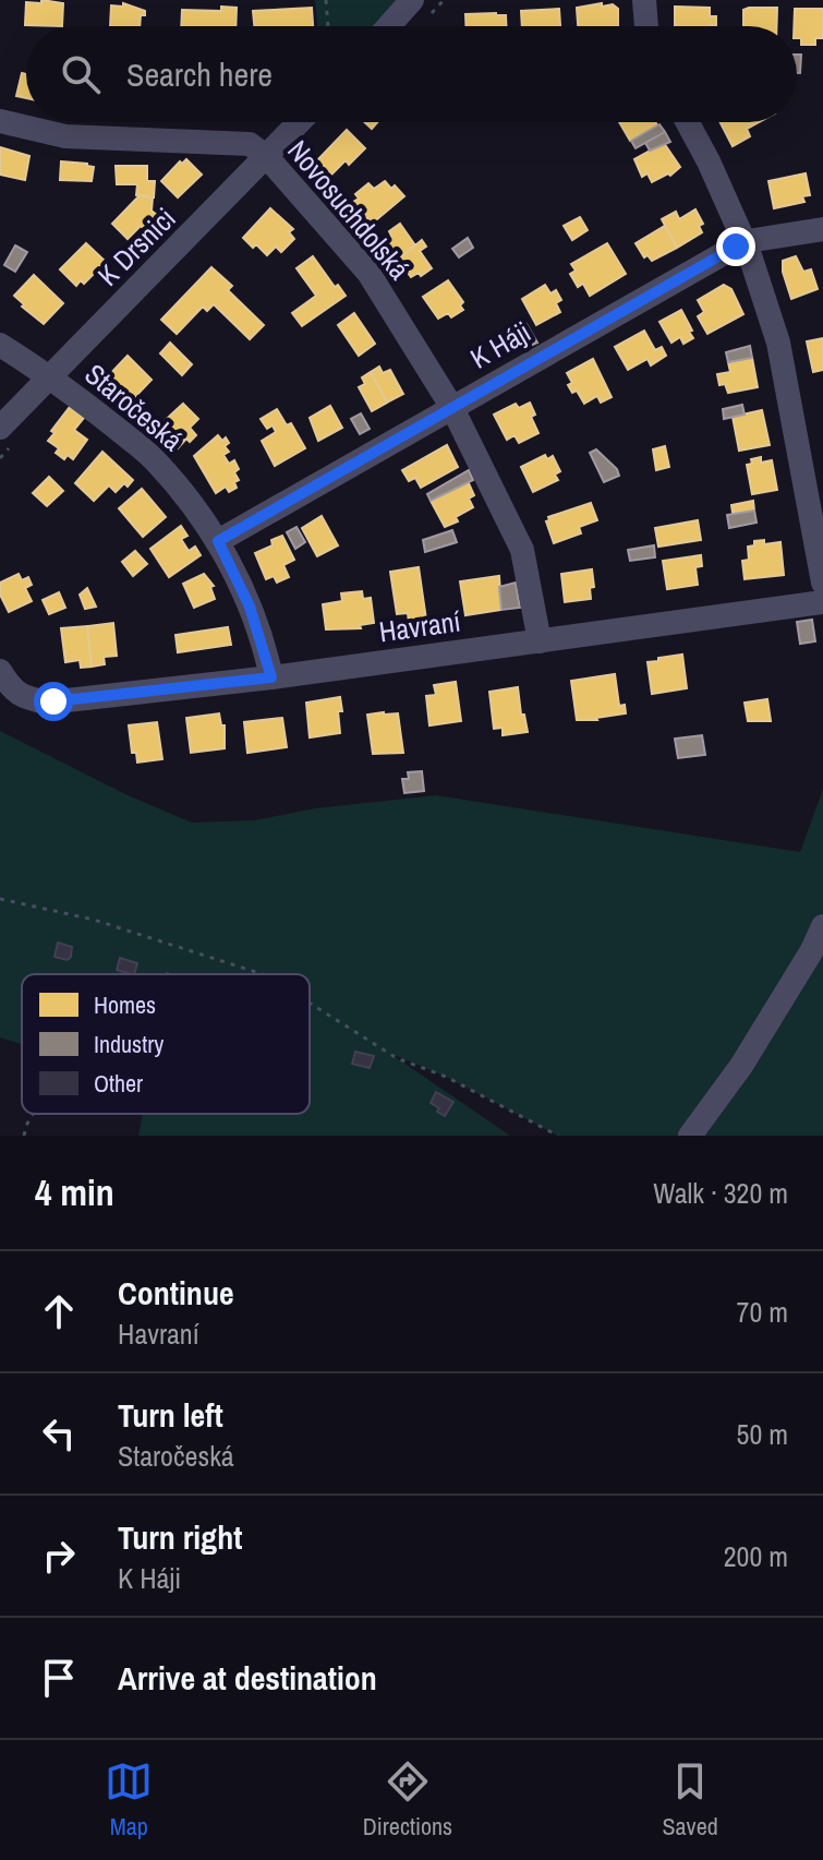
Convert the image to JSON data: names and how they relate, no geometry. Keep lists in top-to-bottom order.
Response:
{
  "streets": {
    "street": [
      "Novosuchdolská",
      "K Drsnici",
      "K Háji",
      "Staročeská",
      "Havraní"
    ]
  },
  "crossings": [
    ["Novosuchdolská", "K Drsnici"],
    ["Novosuchdolská", "K Háji"],
    ["Novosuchdolská", "Havraní"],
    ["K Drsnici", "Staročeská"],
    ["K Háji", "Staročeská"],
    ["Staročeská", "Havraní"]
  ],
  "legend": ["Homes", "Industry", "Other"],
  "page": {
    "search": "Search here",
    "heading": ["4 min", "Walk · 320 m"],
    "list": [
      ["Continue", "Havraní", "70 m"],
      ["Turn left", "Staročeská", "50 m"],
      ["Turn right", "K Háji", "200 m"],
      "Arrive at destination"
    ],
    "nav": ["Map", "Directions", "Saved"]
  }
}
